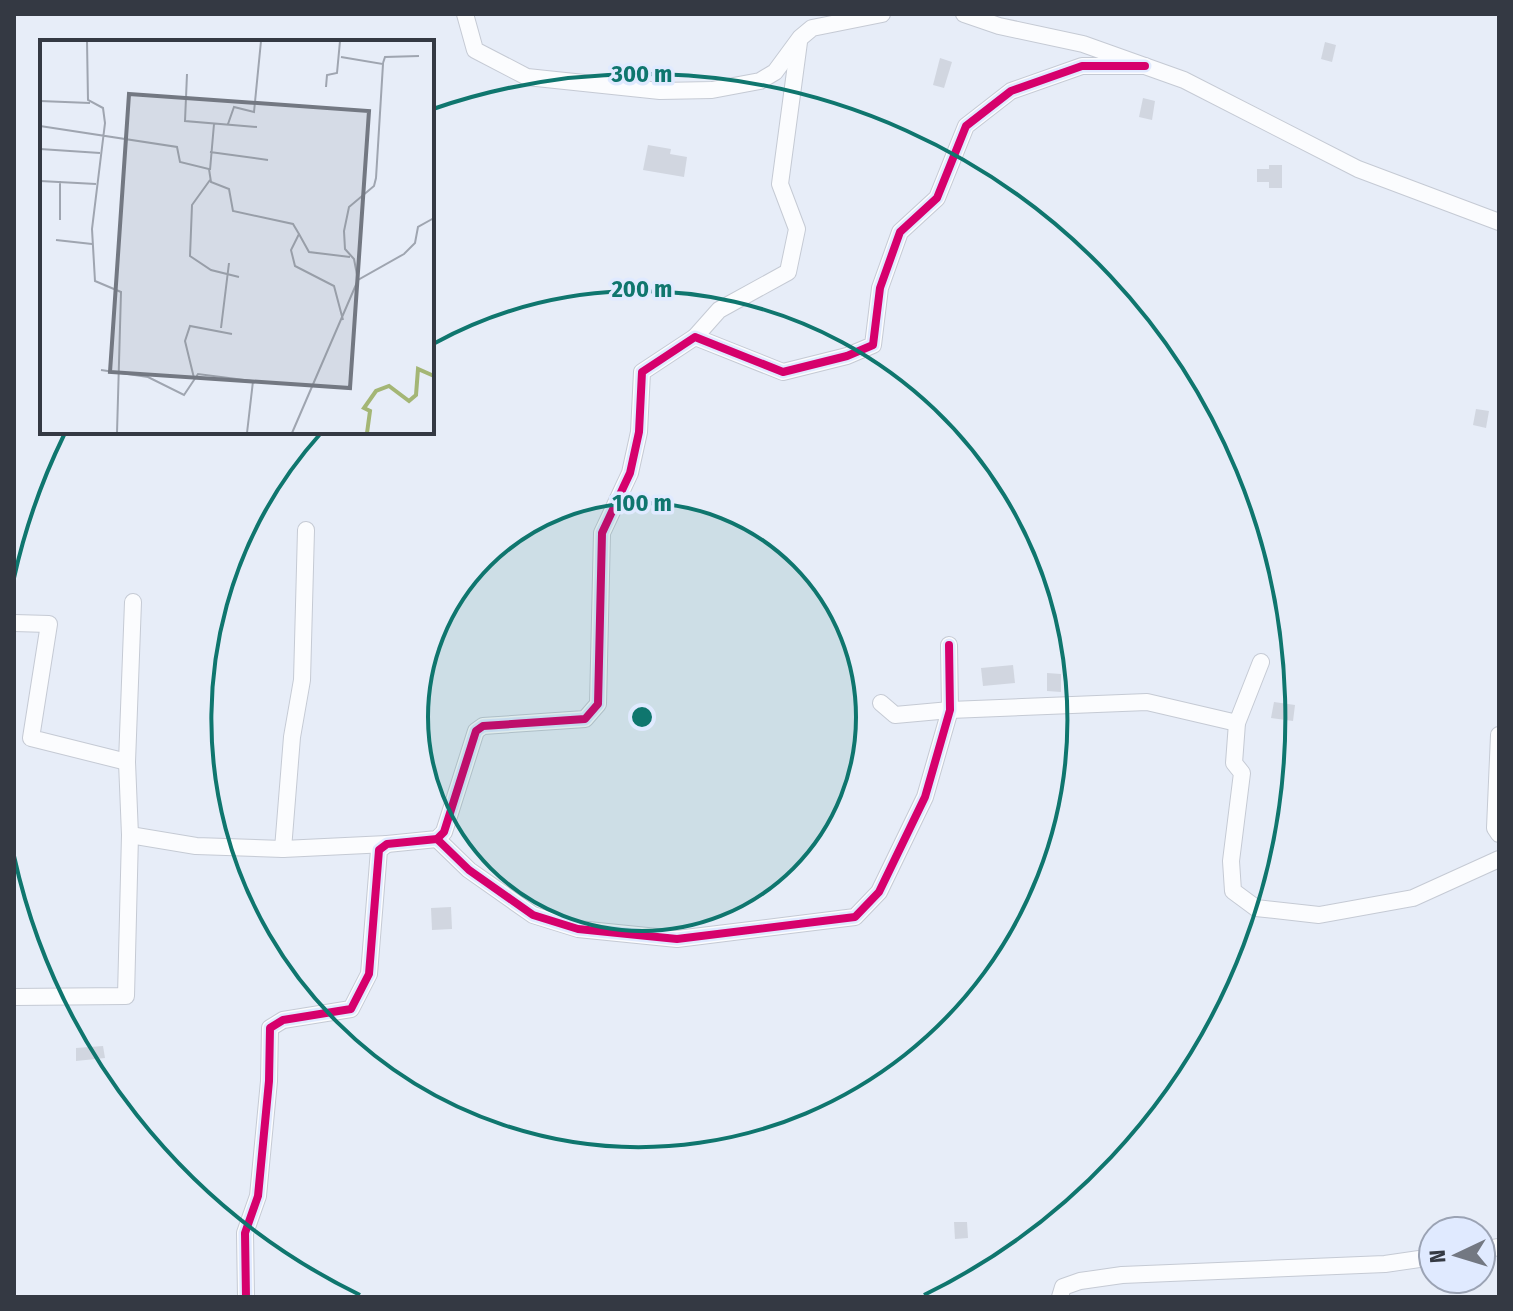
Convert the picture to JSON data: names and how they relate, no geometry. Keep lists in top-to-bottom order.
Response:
{
  "north": "left",
  "rings": ["300 m", "200 m", "100 m"]
}
